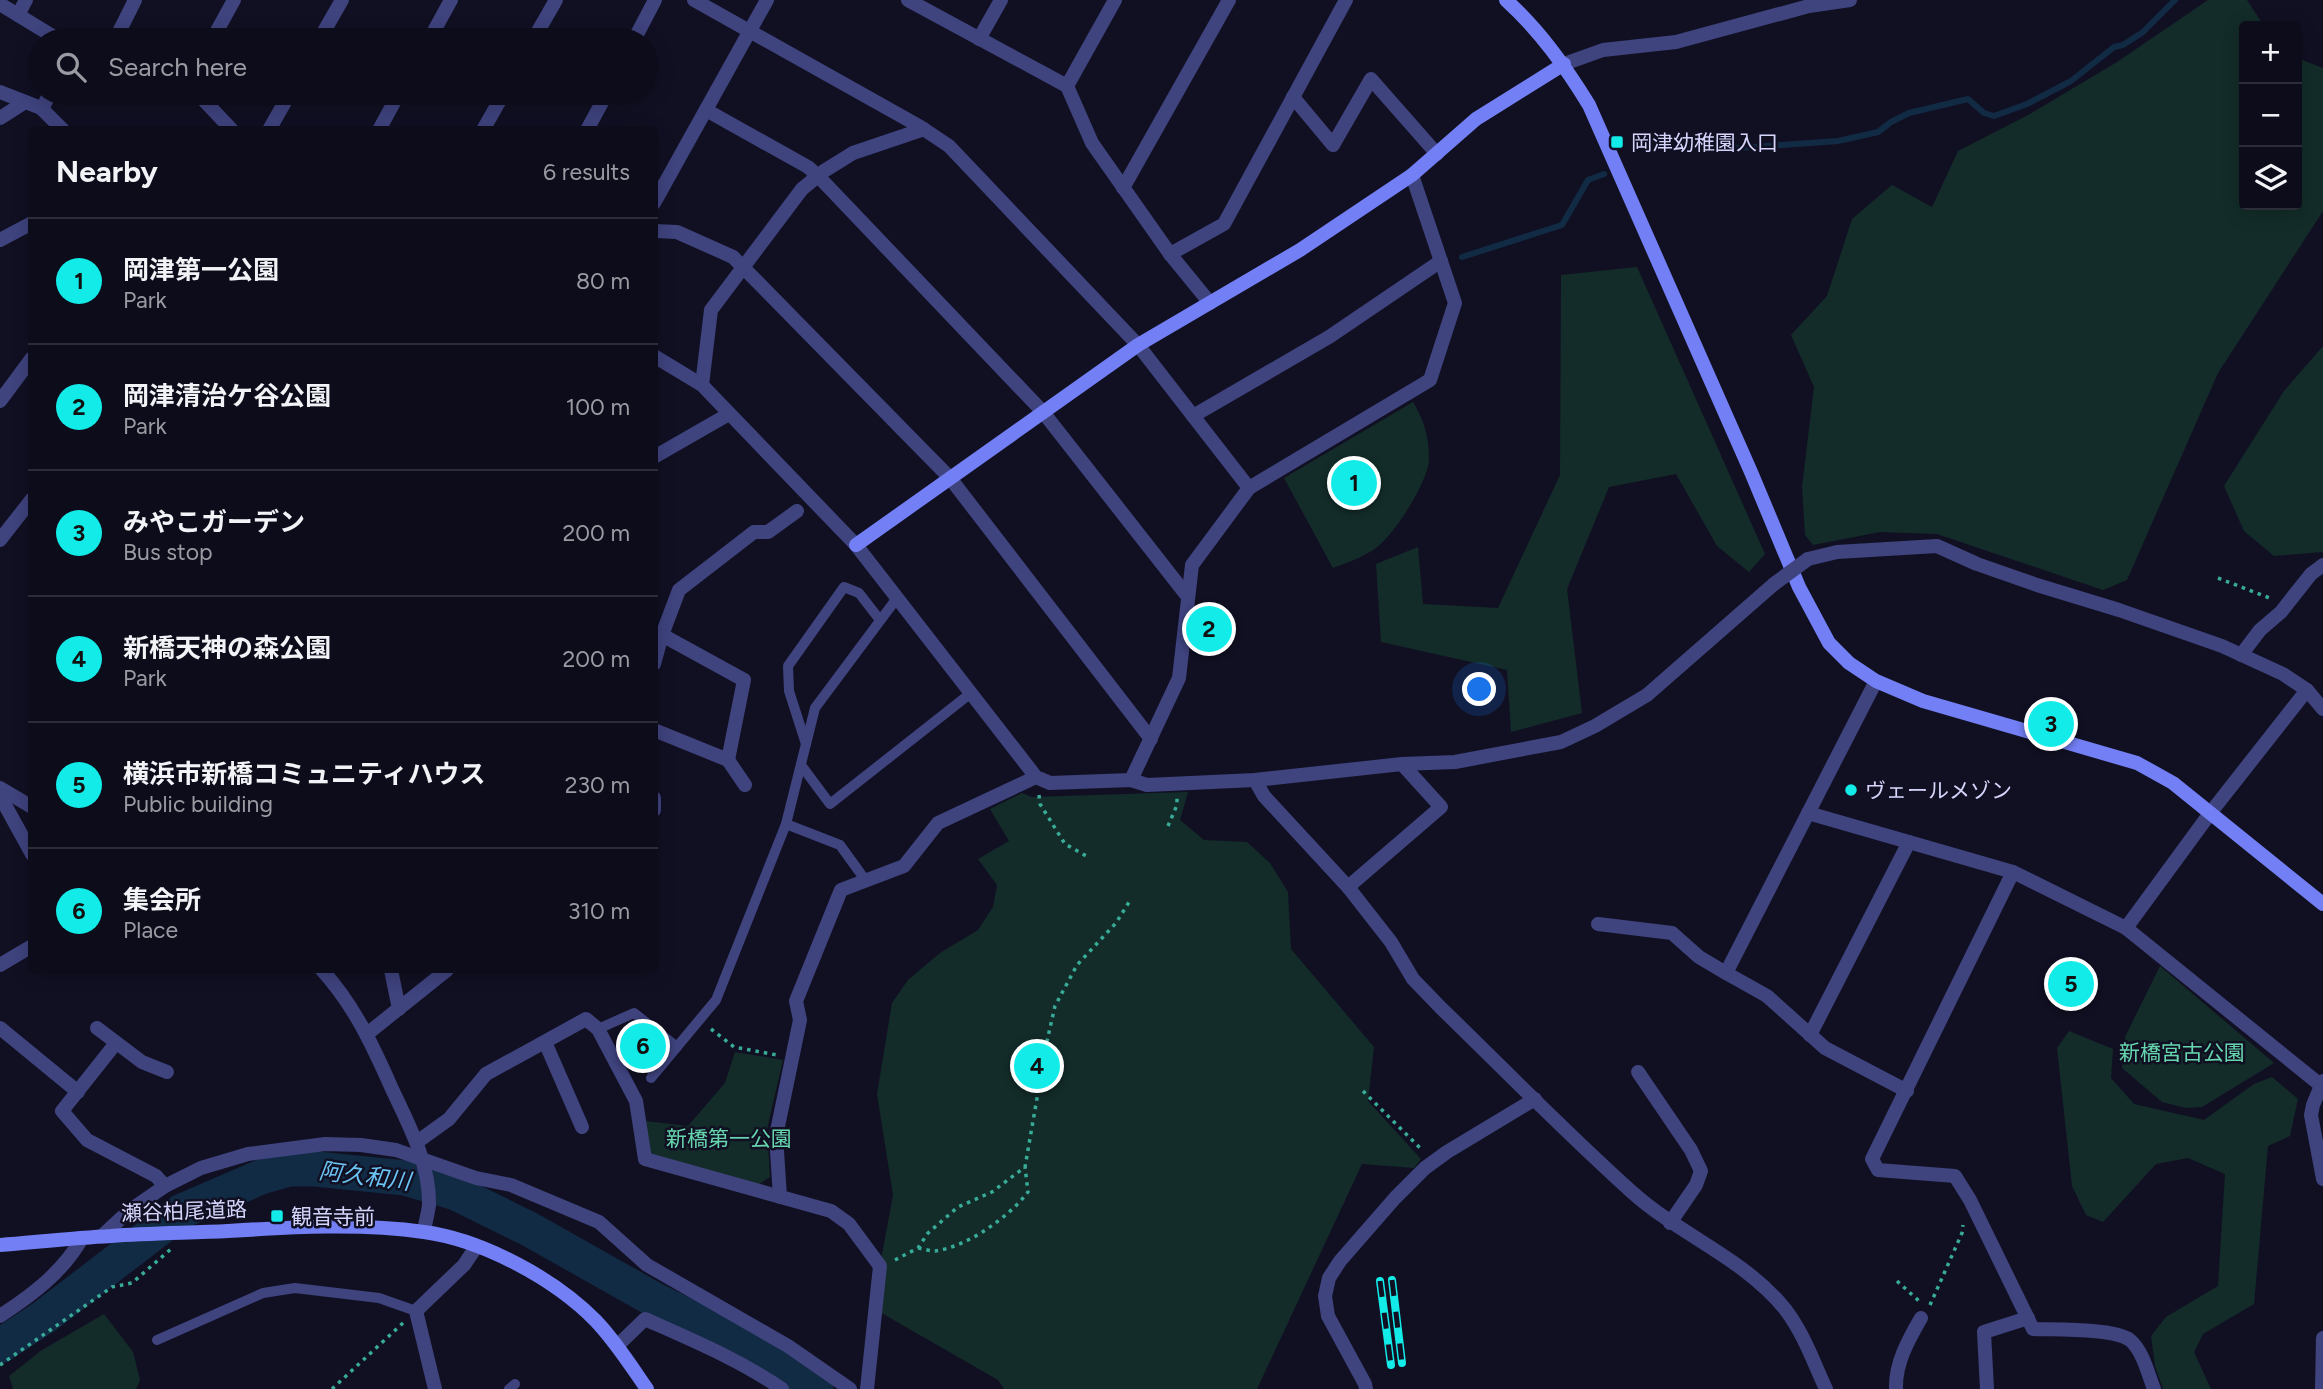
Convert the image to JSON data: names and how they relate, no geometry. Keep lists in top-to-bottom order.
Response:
{
  "streets": {
    "street": ["瀬谷柏尾道路"]
  },
  "water": ["阿久和川"],
  "parks": ["新橋宮古公園", "新橋第一公園"],
  "places": {
    "transit": ["岡津幼稚園入口", "観音寺前"],
    "other": ["ヴェールメゾン"]
  },
  "page": {
    "map_buttons": ["+", "−"],
    "search": "Search here",
    "heading": ["Nearby", "6 results"],
    "list": [
      {
        "mark": "1",
        "name": "岡津第一公園",
        "note": "Park",
        "value": "80 m"
      },
      {
        "mark": "2",
        "name": "岡津清治ケ谷公園",
        "note": "Park",
        "value": "100 m"
      },
      {
        "mark": "3",
        "name": "みやこガーデン",
        "note": "Bus stop",
        "value": "200 m"
      },
      {
        "mark": "4",
        "name": "新橋天神の森公園",
        "note": "Park",
        "value": "200 m"
      },
      {
        "mark": "5",
        "name": "横浜市新橋コミュニティハウス",
        "note": "Public building",
        "value": "230 m"
      },
      {
        "mark": "6",
        "name": "集会所",
        "note": "Place",
        "value": "310 m"
      }
    ],
    "pins": [
      "1",
      "2",
      "3",
      "5",
      "6",
      "4"
    ]
  }
}
